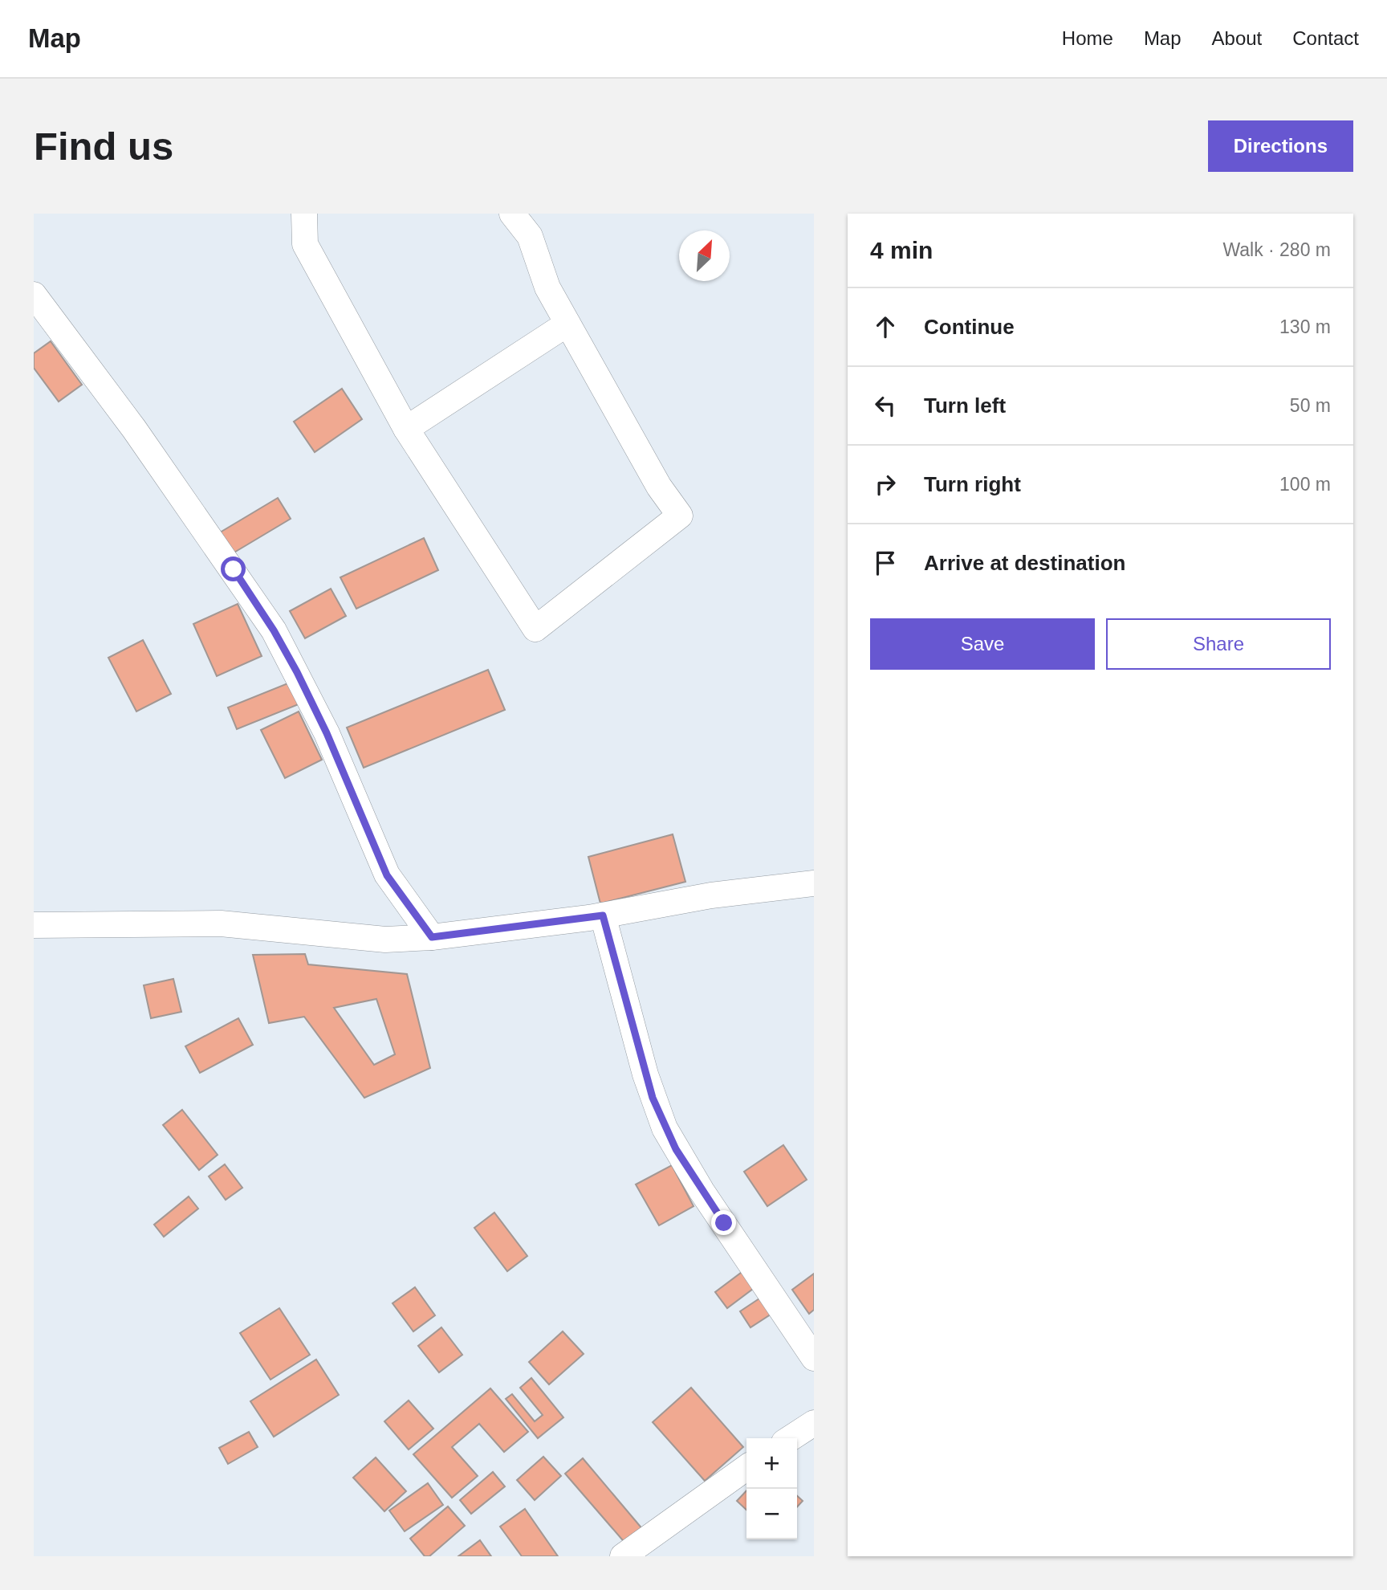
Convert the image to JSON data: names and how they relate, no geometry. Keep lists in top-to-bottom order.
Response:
{
  "north": "top right",
  "page": {
    "header": "Map",
    "nav": [
      "Home",
      "Map",
      "About",
      "Contact"
    ],
    "buttons": [
      "Directions",
      ["Save", "Share"]
    ],
    "title": "Find us",
    "heading": ["4 min", "Walk · 280 m"],
    "list": [
      ["Continue", "130 m"],
      ["Turn left", "50 m"],
      ["Turn right", "100 m"],
      "Arrive at destination"
    ],
    "map_buttons": ["+", "−"]
  }
}
